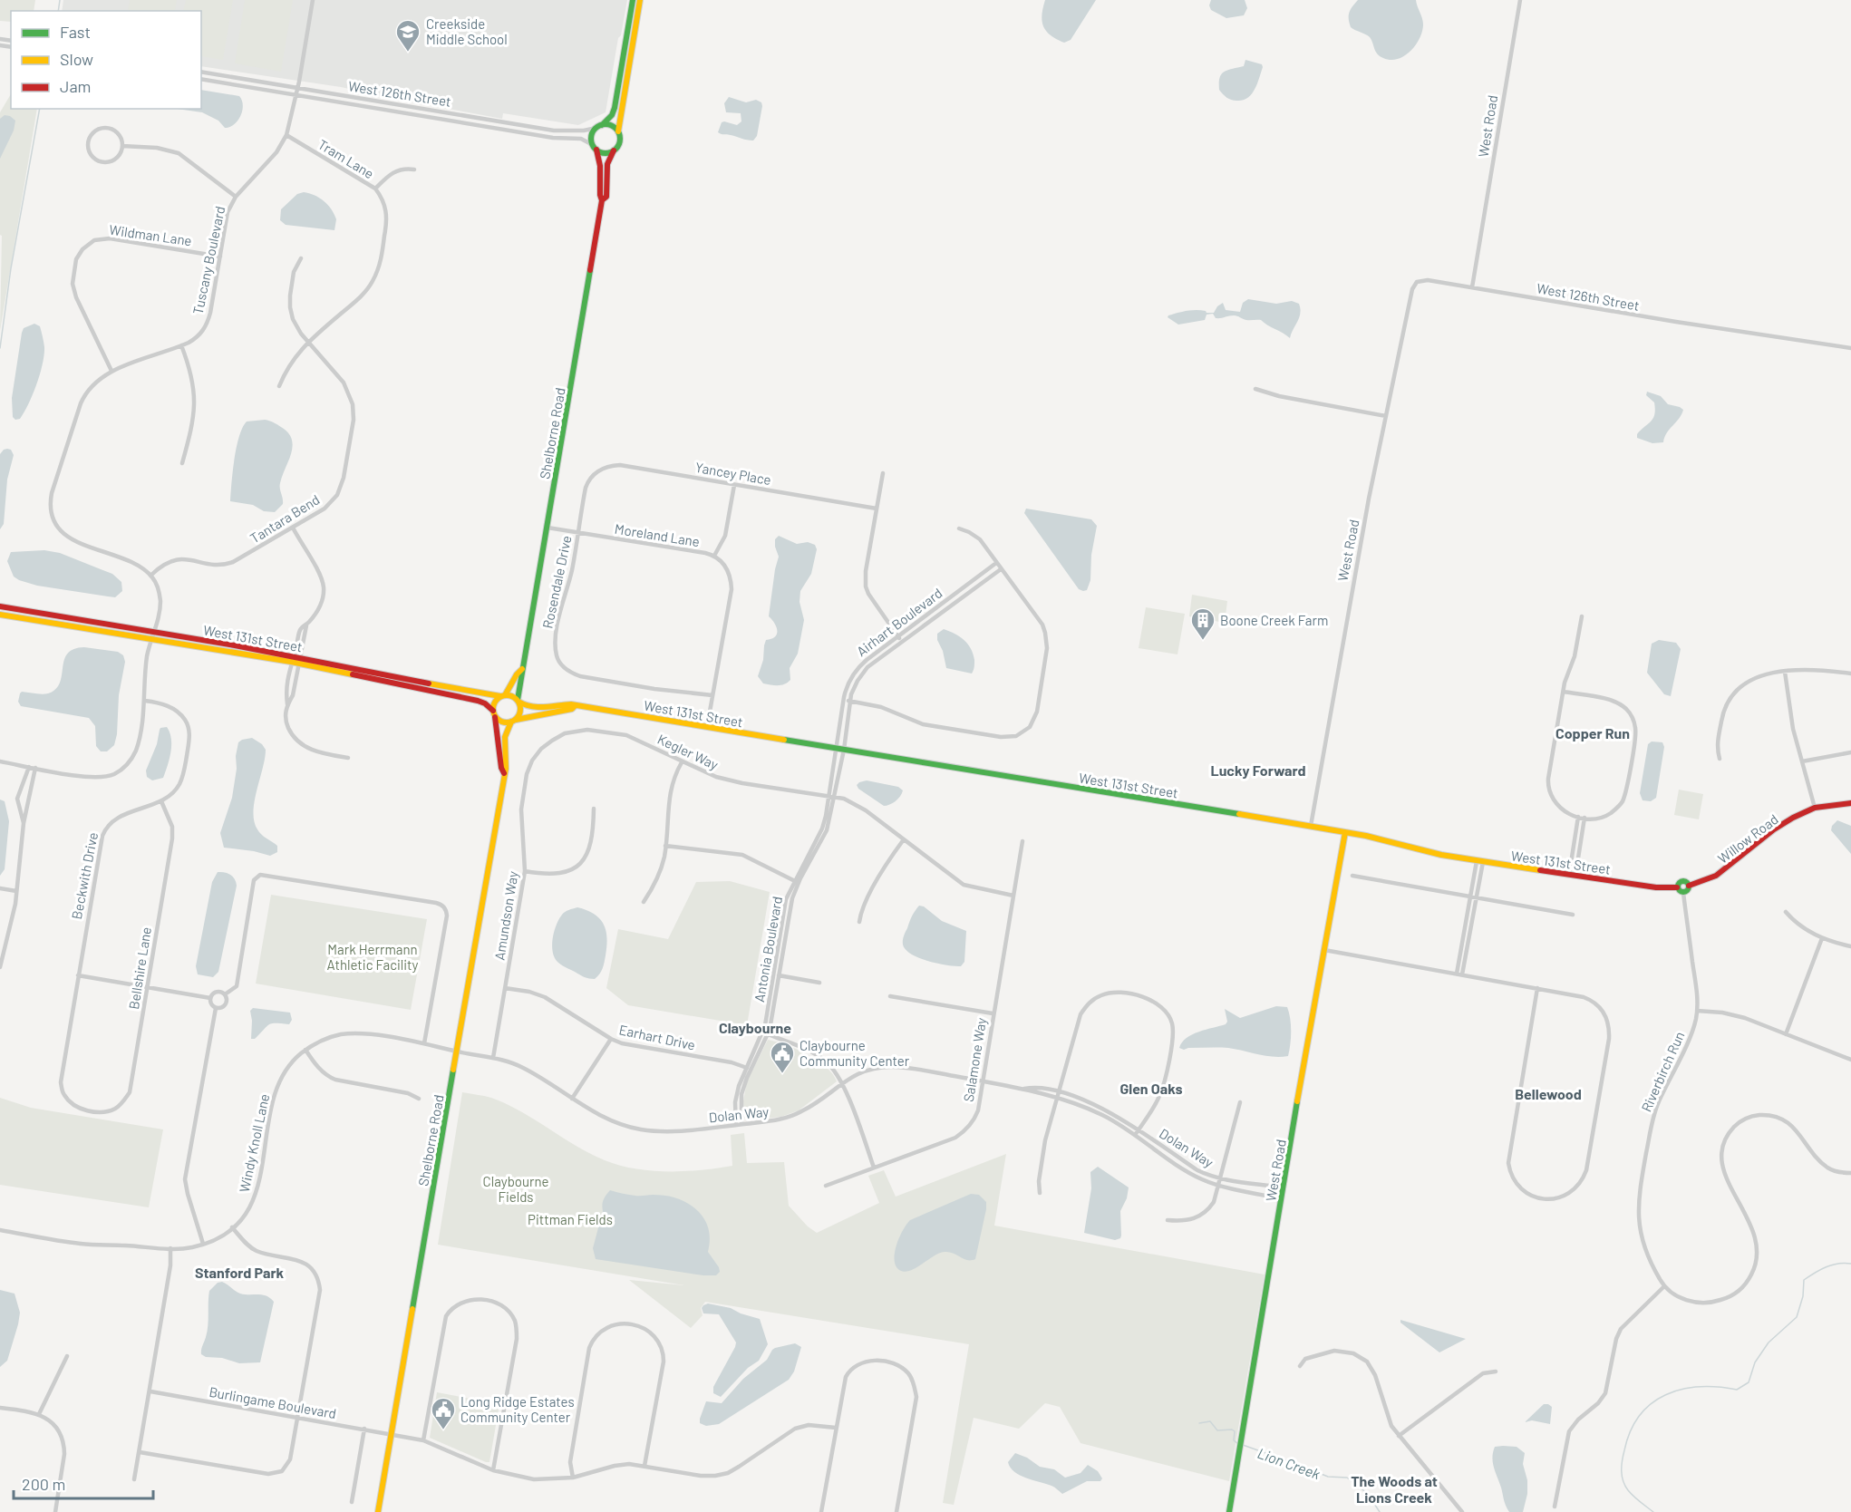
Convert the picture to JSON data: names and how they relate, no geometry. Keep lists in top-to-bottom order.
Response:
{
  "streets": {
    "street": [
      "West 126th Street",
      "West Road",
      "Tram Lane",
      "Wildman Lane",
      "Tuscany Boulevard",
      "Shelborne Road",
      "Yancey Place",
      "Tantara Bend",
      "Moreland Lane",
      "Rosendale Drive",
      "Airhart Boulevard",
      "West 131st Street",
      "Kegler Way",
      "Willow Road",
      "Beckwith Drive",
      "Amundson Way",
      "Antonia Boulevard",
      "Bellshire Lane",
      "Earhart Drive",
      "Salamone Way",
      "Riverbirch Run",
      "Dolan Way",
      "Windy Knoll Lane",
      "Burlingame Boulevard"
    ]
  },
  "crossings": [
    ["West 126th Street", "West Road"],
    ["West 126th Street", "Tuscany Boulevard"],
    ["West 126th Street", "Shelborne Road"],
    ["West Road", "West 131st Street"],
    ["West Road", "Dolan Way"],
    ["Tram Lane", "Tuscany Boulevard"],
    ["Tram Lane", "Tantara Bend"],
    ["Wildman Lane", "Tuscany Boulevard"],
    ["Tuscany Boulevard", "Tantara Bend"],
    ["Shelborne Road", "Moreland Lane"],
    ["Shelborne Road", "West 131st Street"],
    ["Shelborne Road", "Dolan Way"],
    ["Shelborne Road", "Windy Knoll Lane"],
    ["Shelborne Road", "Burlingame Boulevard"],
    ["Yancey Place", "Rosendale Drive"],
    ["Moreland Lane", "Rosendale Drive"],
    ["Moreland Lane", "West 131st Street"],
    ["Airhart Boulevard", "West 131st Street"],
    ["Airhart Boulevard", "Antonia Boulevard"],
    ["West 131st Street", "Willow Road"],
    ["West 131st Street", "Antonia Boulevard"],
    ["West 131st Street", "Riverbirch Run"],
    ["Kegler Way", "Amundson Way"],
    ["Kegler Way", "Antonia Boulevard"],
    ["Kegler Way", "Salamone Way"],
    ["Willow Road", "Riverbirch Run"],
    ["Beckwith Drive", "Bellshire Lane"],
    ["Amundson Way", "Earhart Drive"],
    ["Amundson Way", "Dolan Way"],
    ["Antonia Boulevard", "Earhart Drive"],
    ["Antonia Boulevard", "Dolan Way"],
    ["Salamone Way", "Dolan Way"],
    ["Dolan Way", "Windy Knoll Lane"]
  ],
  "districts": [
    "Copper Run",
    "Lucky Forward",
    "Claybourne",
    "Glen Oaks",
    "Bellewood",
    "Stanford Park",
    "The Woods at Lions Creek"
  ],
  "water": ["Lion Creek"],
  "parks": ["Mark Herrmann Athletic Facility", "Claybourne Fields", "Pittman Fields"],
  "places": {
    "school or university": ["Creekside Middle School"],
    "building": ["Boone Creek Farm"],
    "public building": ["Claybourne Community Center", "Long Ridge Estates Community Center"]
  },
  "legend": ["Fast", "Slow", "Jam"],
  "scale_bar": "200 m"
}
